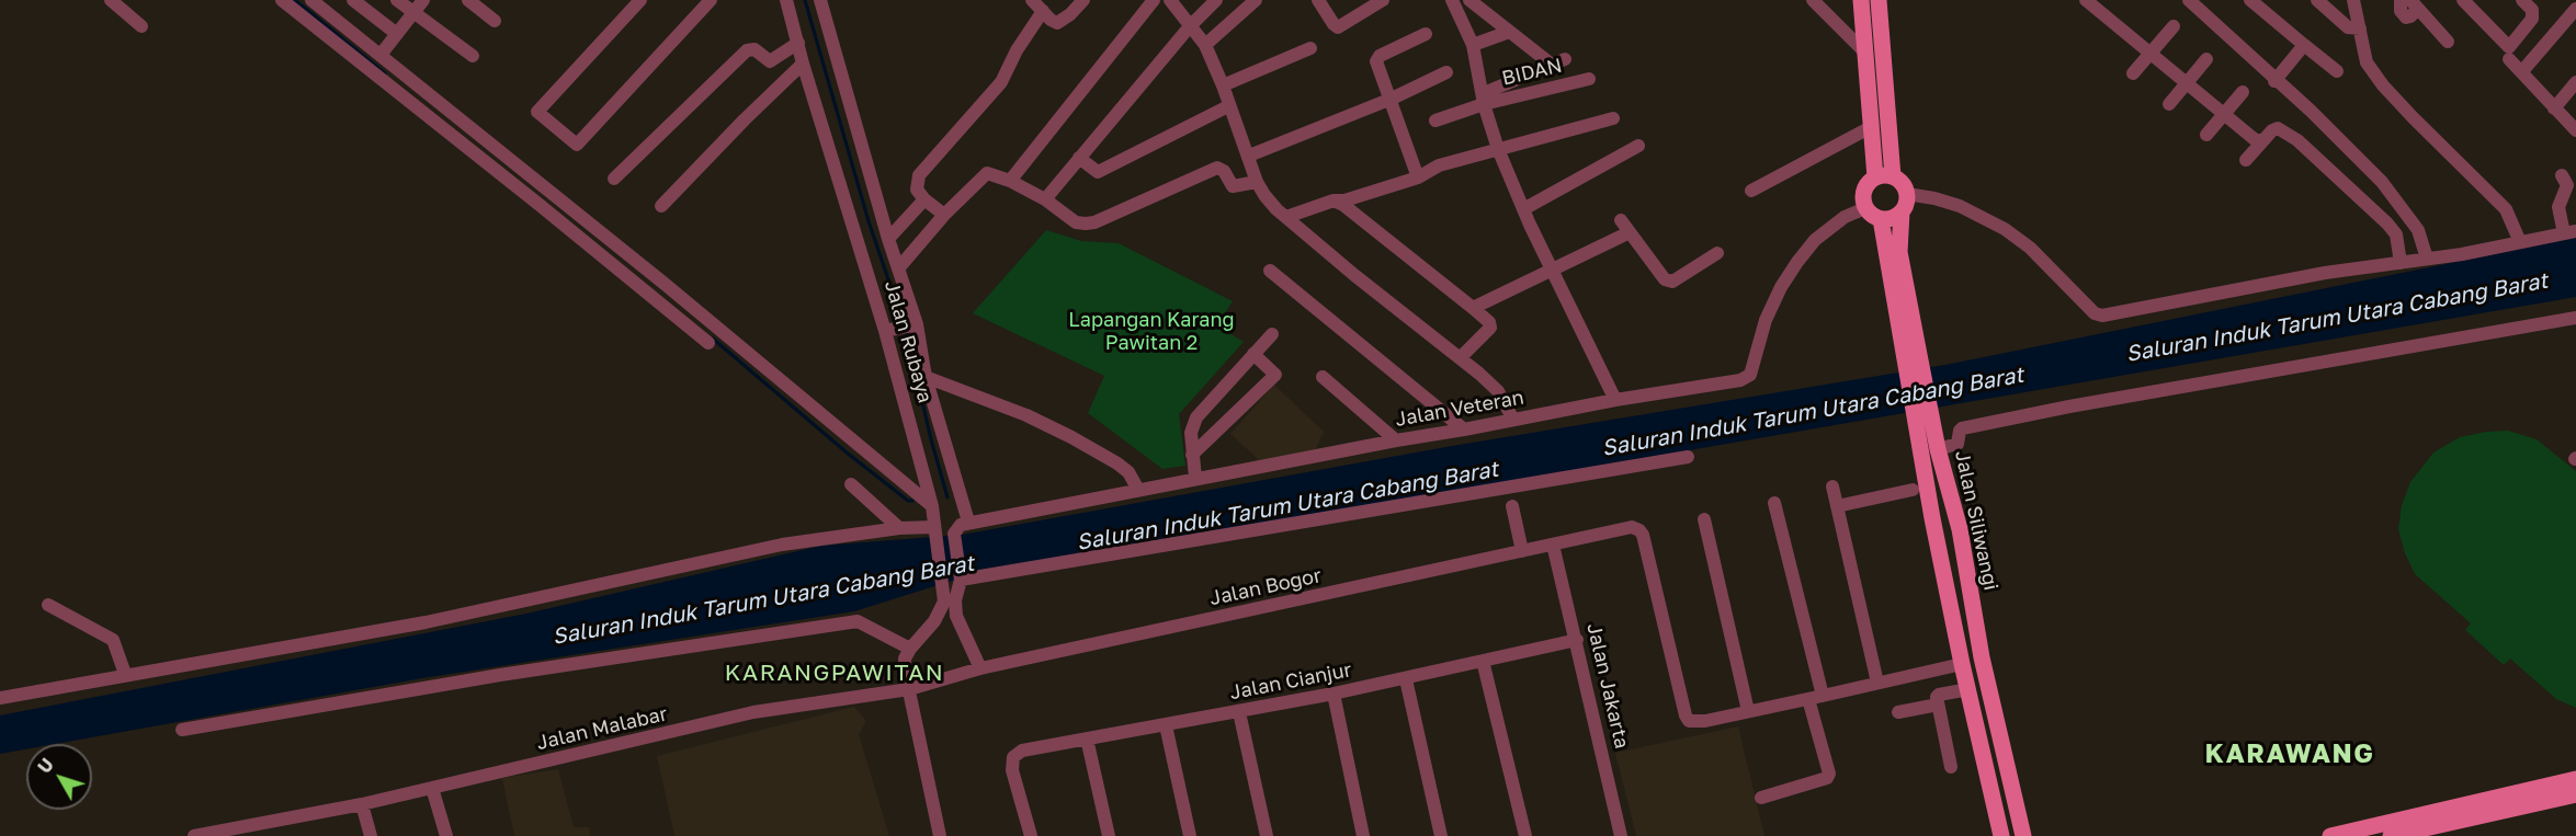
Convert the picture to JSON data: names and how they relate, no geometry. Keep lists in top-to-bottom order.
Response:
{
  "streets": {
    "main road": ["Jalan Siliwangi"],
    "street": [
      "BIDAN",
      "Jalan Rubaya",
      "Jalan Veteran",
      "Jalan Bogor",
      "Jalan Cianjur",
      "Jalan Jakarta",
      "Jalan Malabar"
    ]
  },
  "crossings": [
    ["Jalan Veteran", "Jalan Siliwangi"],
    ["Jalan Bogor", "Jalan Jakarta"],
    ["Jalan Bogor", "Jalan Malabar"],
    ["Jalan Cianjur", "Jalan Jakarta"]
  ],
  "districts": ["KARANGPAWITAN", "KARAWANG"],
  "water": ["Saluran Induk Tarum Utara Cabang Barat"],
  "parks": ["Lapangan Karang Pawitan 2"],
  "north": "top left"
}
